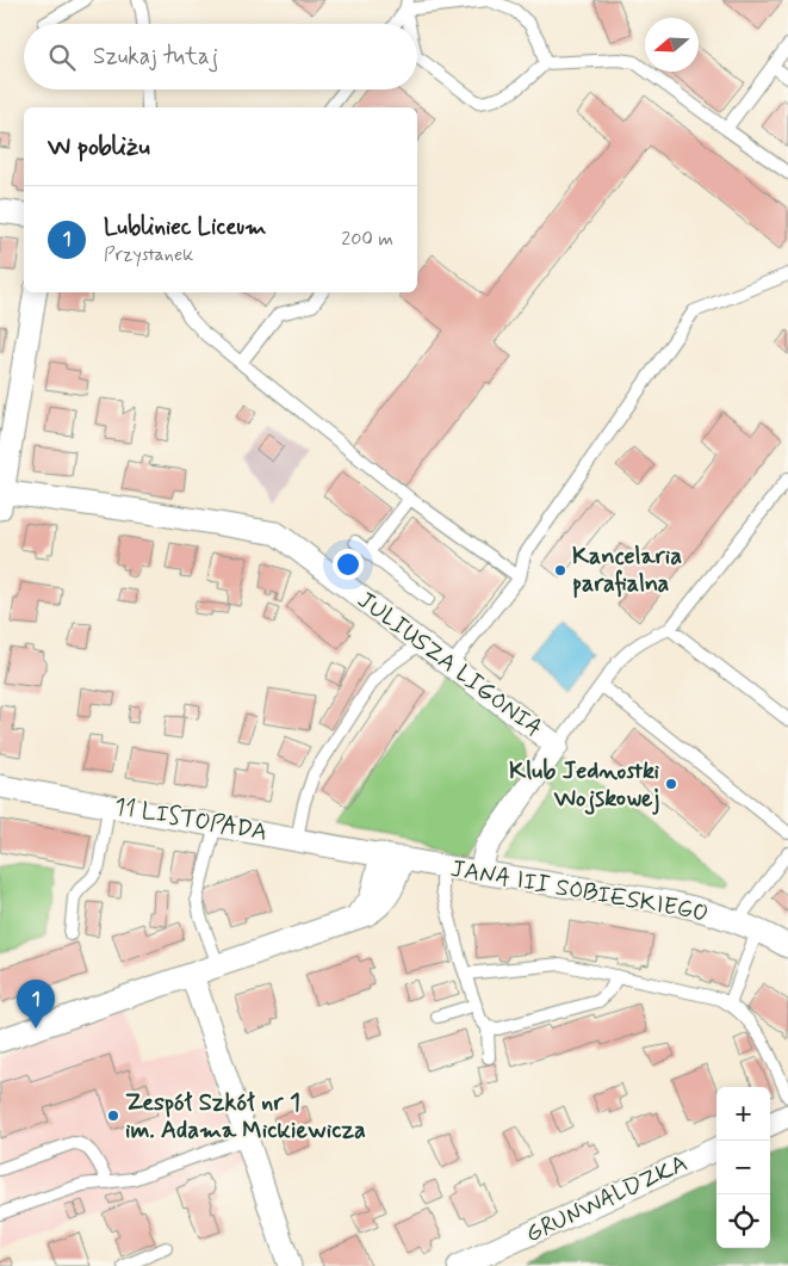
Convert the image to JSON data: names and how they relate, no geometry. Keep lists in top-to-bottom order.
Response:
{
  "streets": {
    "street": [
      "JULIUSZA LIGONIA",
      "11 LISTOPADA",
      "JANA III SOBIESKIEGO",
      "GRUNWALDZKA"
    ]
  },
  "crossings": [
    ["JULIUSZA LIGONIA", "JANA III SOBIESKIEGO"],
    ["11 LISTOPADA", "JANA III SOBIESKIEGO"]
  ],
  "places": ["Kancelaria parafialna", "Klub Jednostki Wojskowej", "Zespół Szkół nr 1 im. Adama Mickiewicza"],
  "north": "left",
  "page": {
    "search": "Szukaj tutaj",
    "heading": "W pobliżu",
    "list": [
      {
        "mark": "1",
        "name": "Lubliniec Liceum",
        "note": "Przystanek",
        "value": "200 m"
      }
    ],
    "pins": "1",
    "map_buttons": ["+", "−"]
  }
}
